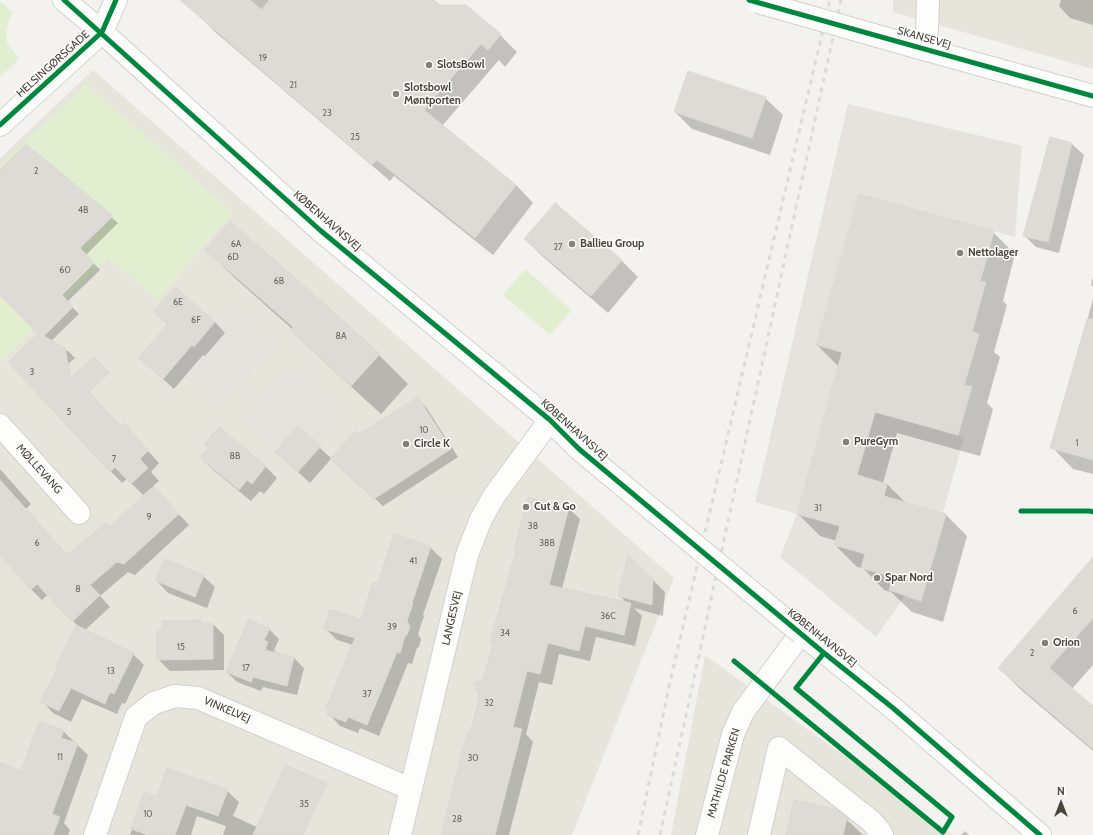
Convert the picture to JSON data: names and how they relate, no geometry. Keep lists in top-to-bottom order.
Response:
{
  "streets": {
    "street": [
      "SKANSEVEJ",
      "HELSINGØRSGADE",
      "KØBENHAVNSVEJ",
      "MØLLEVANG",
      "LANGESVEJ",
      "VINKELVEJ",
      "MATHILDE PARKEN"
    ]
  },
  "crossings": [
    ["HELSINGØRSGADE", "KØBENHAVNSVEJ"],
    ["KØBENHAVNSVEJ", "LANGESVEJ"],
    ["KØBENHAVNSVEJ", "MATHILDE PARKEN"],
    ["LANGESVEJ", "VINKELVEJ"]
  ],
  "places": [
    "SlotsBowl",
    "Slotsbowl Møntporten",
    "Ballieu Group",
    "Nettolager",
    "PureGym",
    "Circle K",
    "Cut & Go",
    "Spar Nord",
    "Orion"
  ],
  "house_numbers": [
    "19",
    "21",
    "23",
    "25",
    "2",
    "4B",
    "6A",
    "27",
    "6D",
    "60",
    "6B",
    "6E",
    "6F",
    "8A",
    "3",
    "5",
    "10",
    "1",
    "8B",
    "7",
    "31",
    "9",
    "38",
    "6",
    "38B",
    "41",
    "8",
    "6",
    "36C",
    "39",
    "34",
    "15",
    "2",
    "17",
    "13",
    "37",
    "32",
    "11",
    "30",
    "35",
    "10",
    "28"
  ],
  "north": "top"
}
